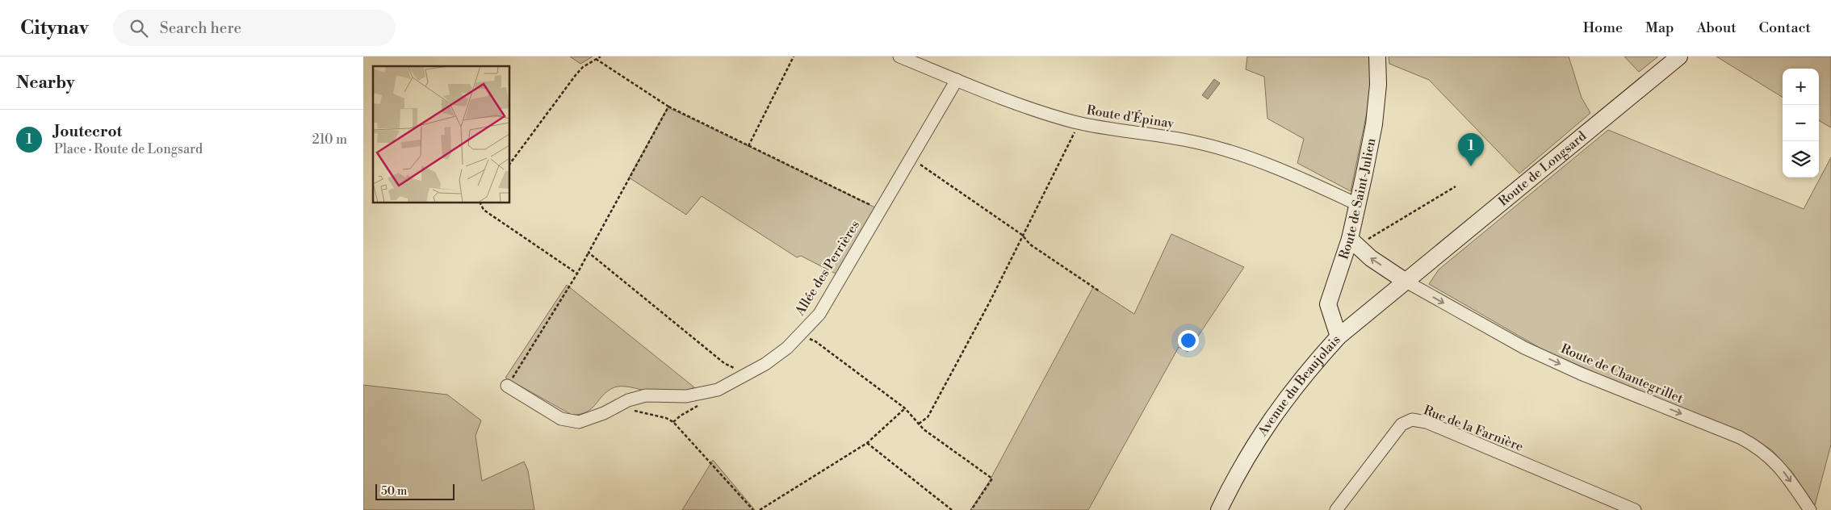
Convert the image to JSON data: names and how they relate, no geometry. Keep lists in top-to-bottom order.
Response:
{
  "streets": {
    "main road": ["Route de Longsard", "Route de Saint-Julien", "Avenue du Beaujolais"],
    "street": [
      "Route d'Épinay",
      "Allée des Perrières",
      "Route de Chantegrillet",
      "Rue de la Farnière"
    ]
  },
  "crossings": [
    ["Route d'Épinay", "Route de Saint-Julien"],
    ["Route d'Épinay", "Allée des Perrières"],
    ["Route de Longsard", "Route de Chantegrillet"],
    ["Route de Longsard", "Avenue du Beaujolais"],
    ["Route de Saint-Julien", "Avenue du Beaujolais"],
    ["Route de Chantegrillet", "Avenue du Beaujolais"]
  ],
  "one_way": ["Route de Chantegrillet"],
  "scale_bar": "50 m",
  "page": {
    "header": "Citynav",
    "search": "Search here",
    "nav": [
      "Home",
      "Map",
      "About",
      "Contact"
    ],
    "heading": "Nearby",
    "map_buttons": ["+", "−"],
    "list": [
      {
        "mark": "1",
        "name": "Joutecrot",
        "note": "Place · Route de Longsard",
        "value": "210 m"
      }
    ],
    "pins": "1",
    "scale": "50 m"
  }
}
